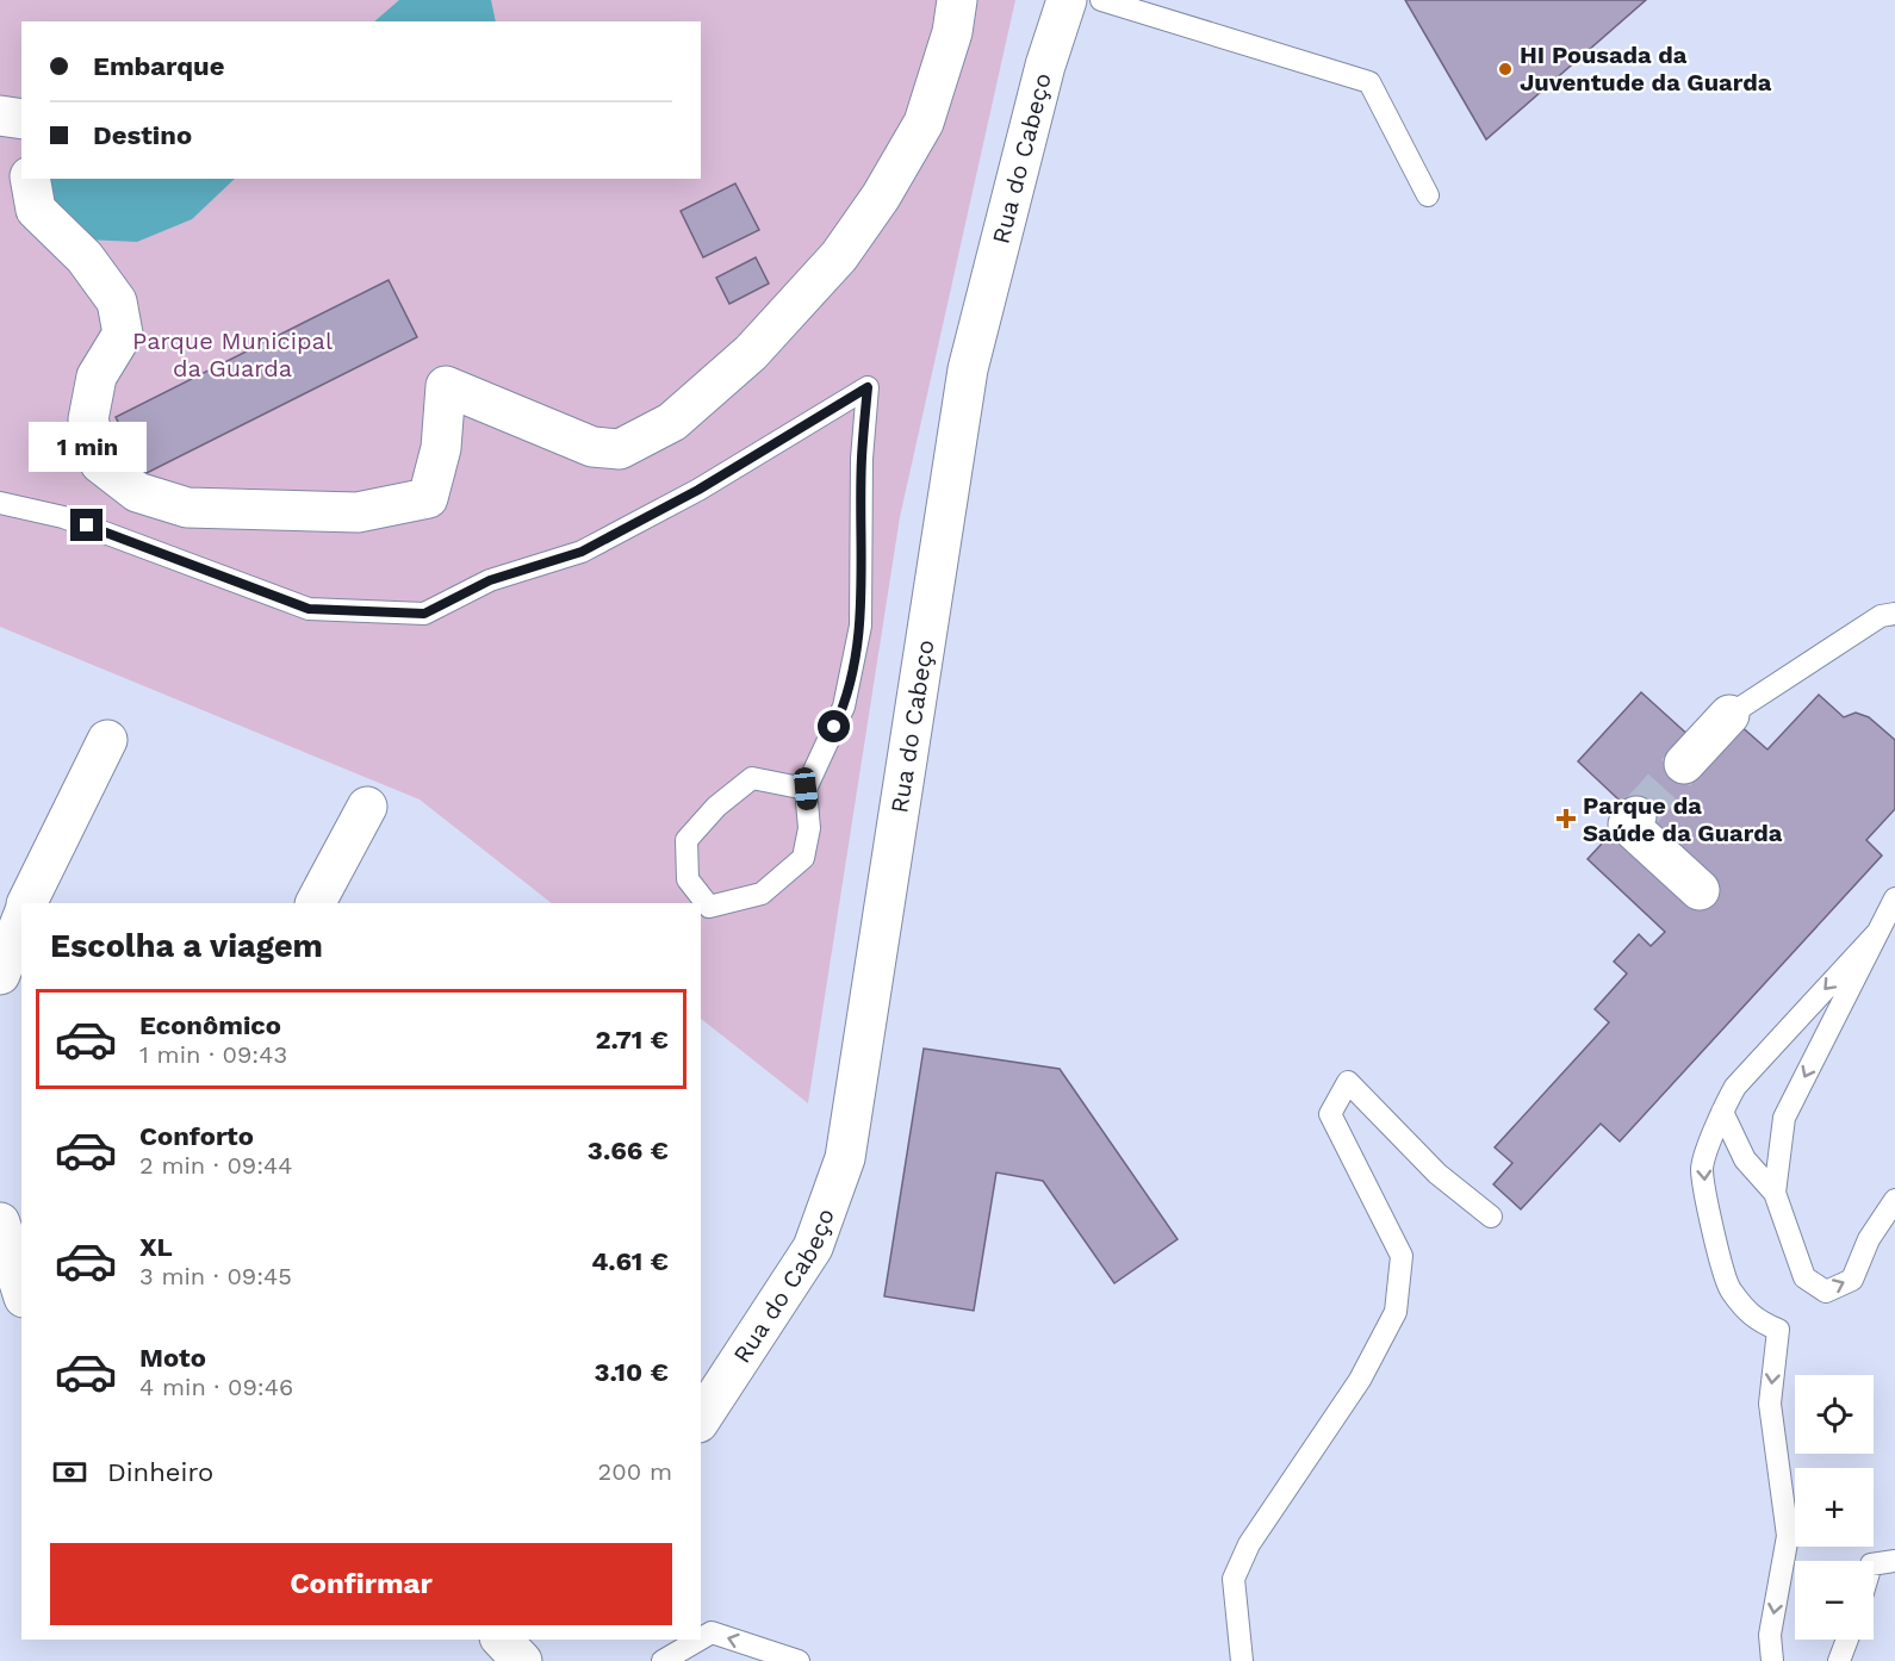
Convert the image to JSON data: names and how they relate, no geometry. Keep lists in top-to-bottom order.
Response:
{
  "streets": {
    "street": ["Rua do Cabeço"]
  },
  "parks": ["Parque Municipal da Guarda"],
  "places": {
    "other": ["HI Pousada da Juventude da Guarda"],
    "health": ["Parque da Saúde da Guarda"]
  },
  "page": {
    "banner": ["Embarque", "Destino"],
    "bubble": "1 min",
    "heading": "Escolha a viagem",
    "list": [
      {
        "name": "Econômico",
        "note": "1 min · 09:43",
        "value": "2.71 €"
      },
      {
        "name": "Conforto",
        "note": "2 min · 09:44",
        "value": "3.66 €"
      },
      {
        "name": "XL",
        "note": "3 min · 09:45",
        "value": "4.61 €"
      },
      {
        "name": "Moto",
        "note": "4 min · 09:46",
        "value": "3.10 €"
      }
    ],
    "map_buttons": ["+", "−"],
    "pay": ["Dinheiro", "200 m"],
    "buttons": "Confirmar"
  }
}
